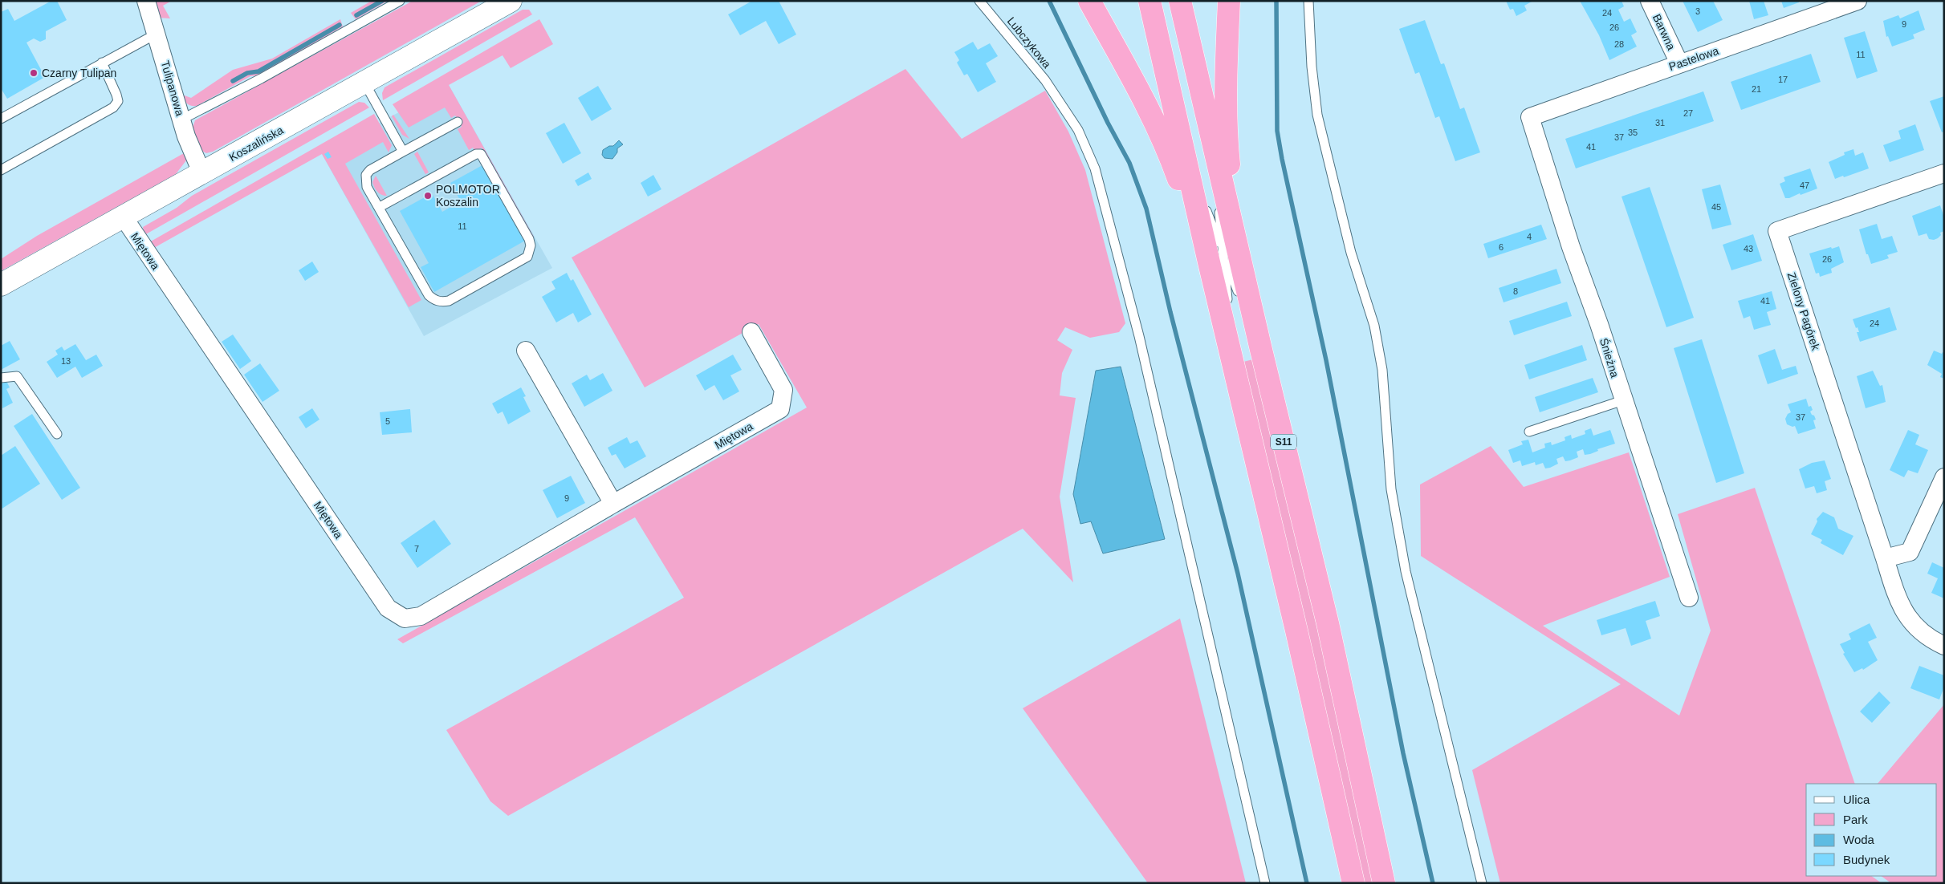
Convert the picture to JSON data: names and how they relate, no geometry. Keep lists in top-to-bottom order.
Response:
{
  "streets": {
    "highway": ["S11"],
    "main road": ["Koszalińska"],
    "street": [
      "Barwna",
      "Pastelowa",
      "Tulipanowa",
      "Miętowa",
      "Zielony Pagórek",
      "Śnieżna"
    ],
    "lane": ["Lubczykowa"]
  },
  "crossings": [
    ["Barwna", "Pastelowa"],
    ["Pastelowa", "Śnieżna"],
    ["Tulipanowa", "Koszalińska"],
    ["Koszalińska", "Miętowa"]
  ],
  "places": ["Czarny Tulipan", "POLMOTOR Koszalin"],
  "house_numbers": [
    "3",
    "24",
    "9",
    "26",
    "28",
    "11",
    "17",
    "21",
    "27",
    "31",
    "35",
    "37",
    "41",
    "47",
    "45",
    "11",
    "4",
    "6",
    "43",
    "26",
    "8",
    "41",
    "24",
    "13",
    "37",
    "5",
    "9",
    "7"
  ],
  "legend": [
    "Ulica",
    "Park",
    "Woda",
    "Budynek"
  ]
}
